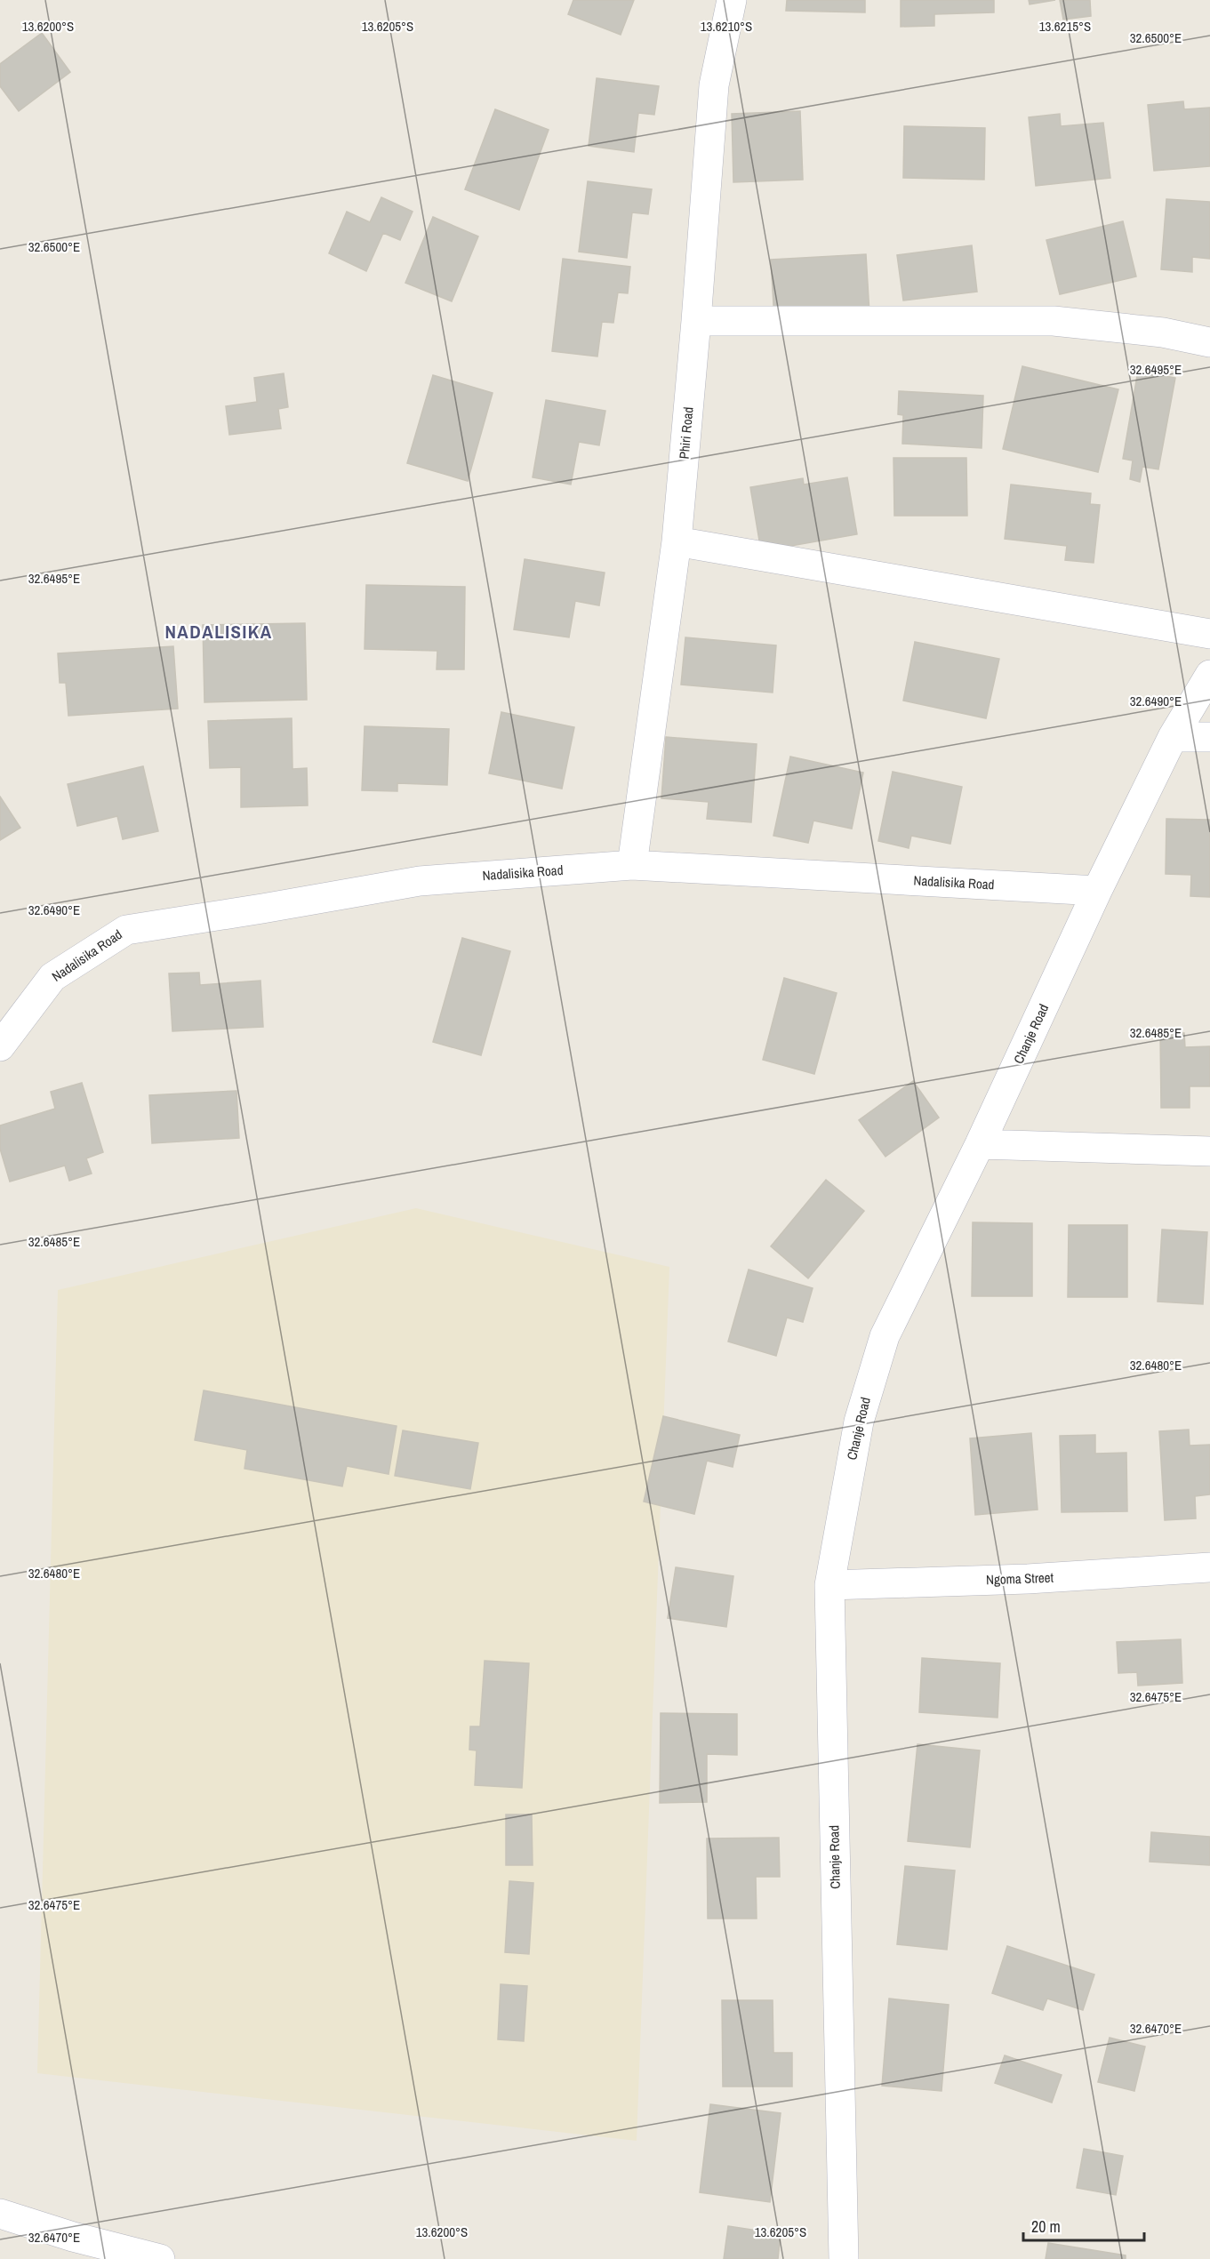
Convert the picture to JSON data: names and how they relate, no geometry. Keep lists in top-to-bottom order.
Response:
{
  "streets": {
    "street": [
      "Phiri Road",
      "Nadalisika Road",
      "Chanje Road",
      "Ngoma Street"
    ]
  },
  "crossings": [
    ["Phiri Road", "Nadalisika Road"],
    ["Nadalisika Road", "Chanje Road"],
    ["Chanje Road", "Ngoma Street"]
  ],
  "districts": ["NADALISIKA"],
  "scale_bar": "20 m",
  "coordinates": [
    "13.6200°S",
    "13.6205°S",
    "13.6210°S",
    "13.6215°S",
    "32.6500°E",
    "32.6495°E",
    "32.6490°E",
    "32.6485°E",
    "32.6480°E",
    "32.6475°E",
    "32.6470°E"
  ]
}
